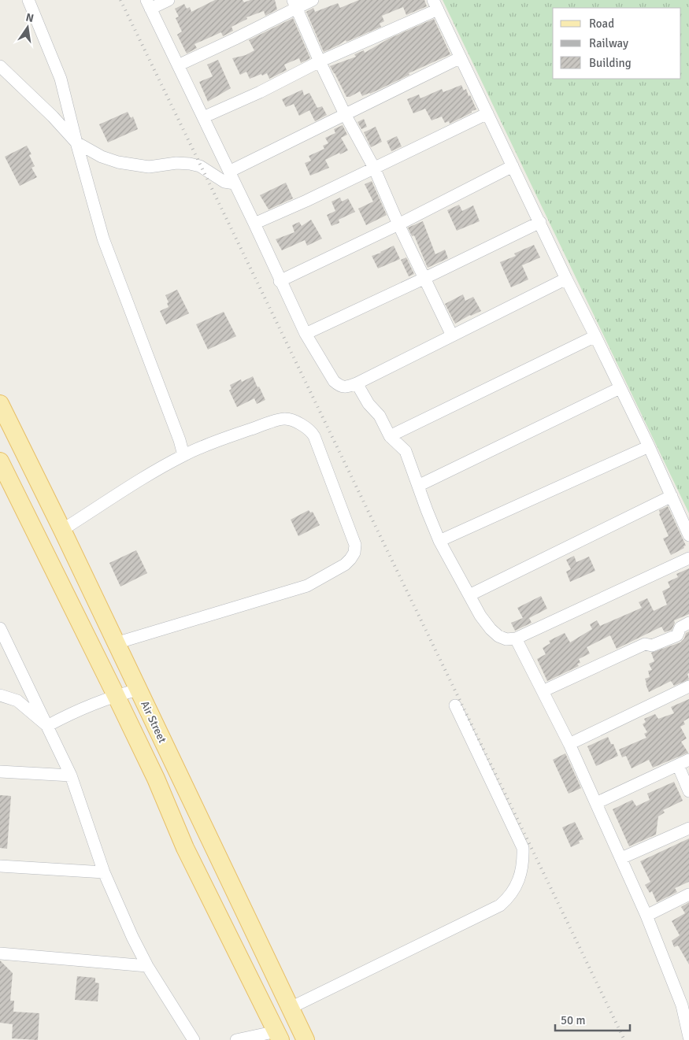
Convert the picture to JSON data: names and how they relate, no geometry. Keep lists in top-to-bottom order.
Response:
{
  "streets": {
    "main road": ["Air Street"]
  },
  "legend": ["Road", "Railway", "Building"],
  "scale_bar": "50 m",
  "north": "top"
}
